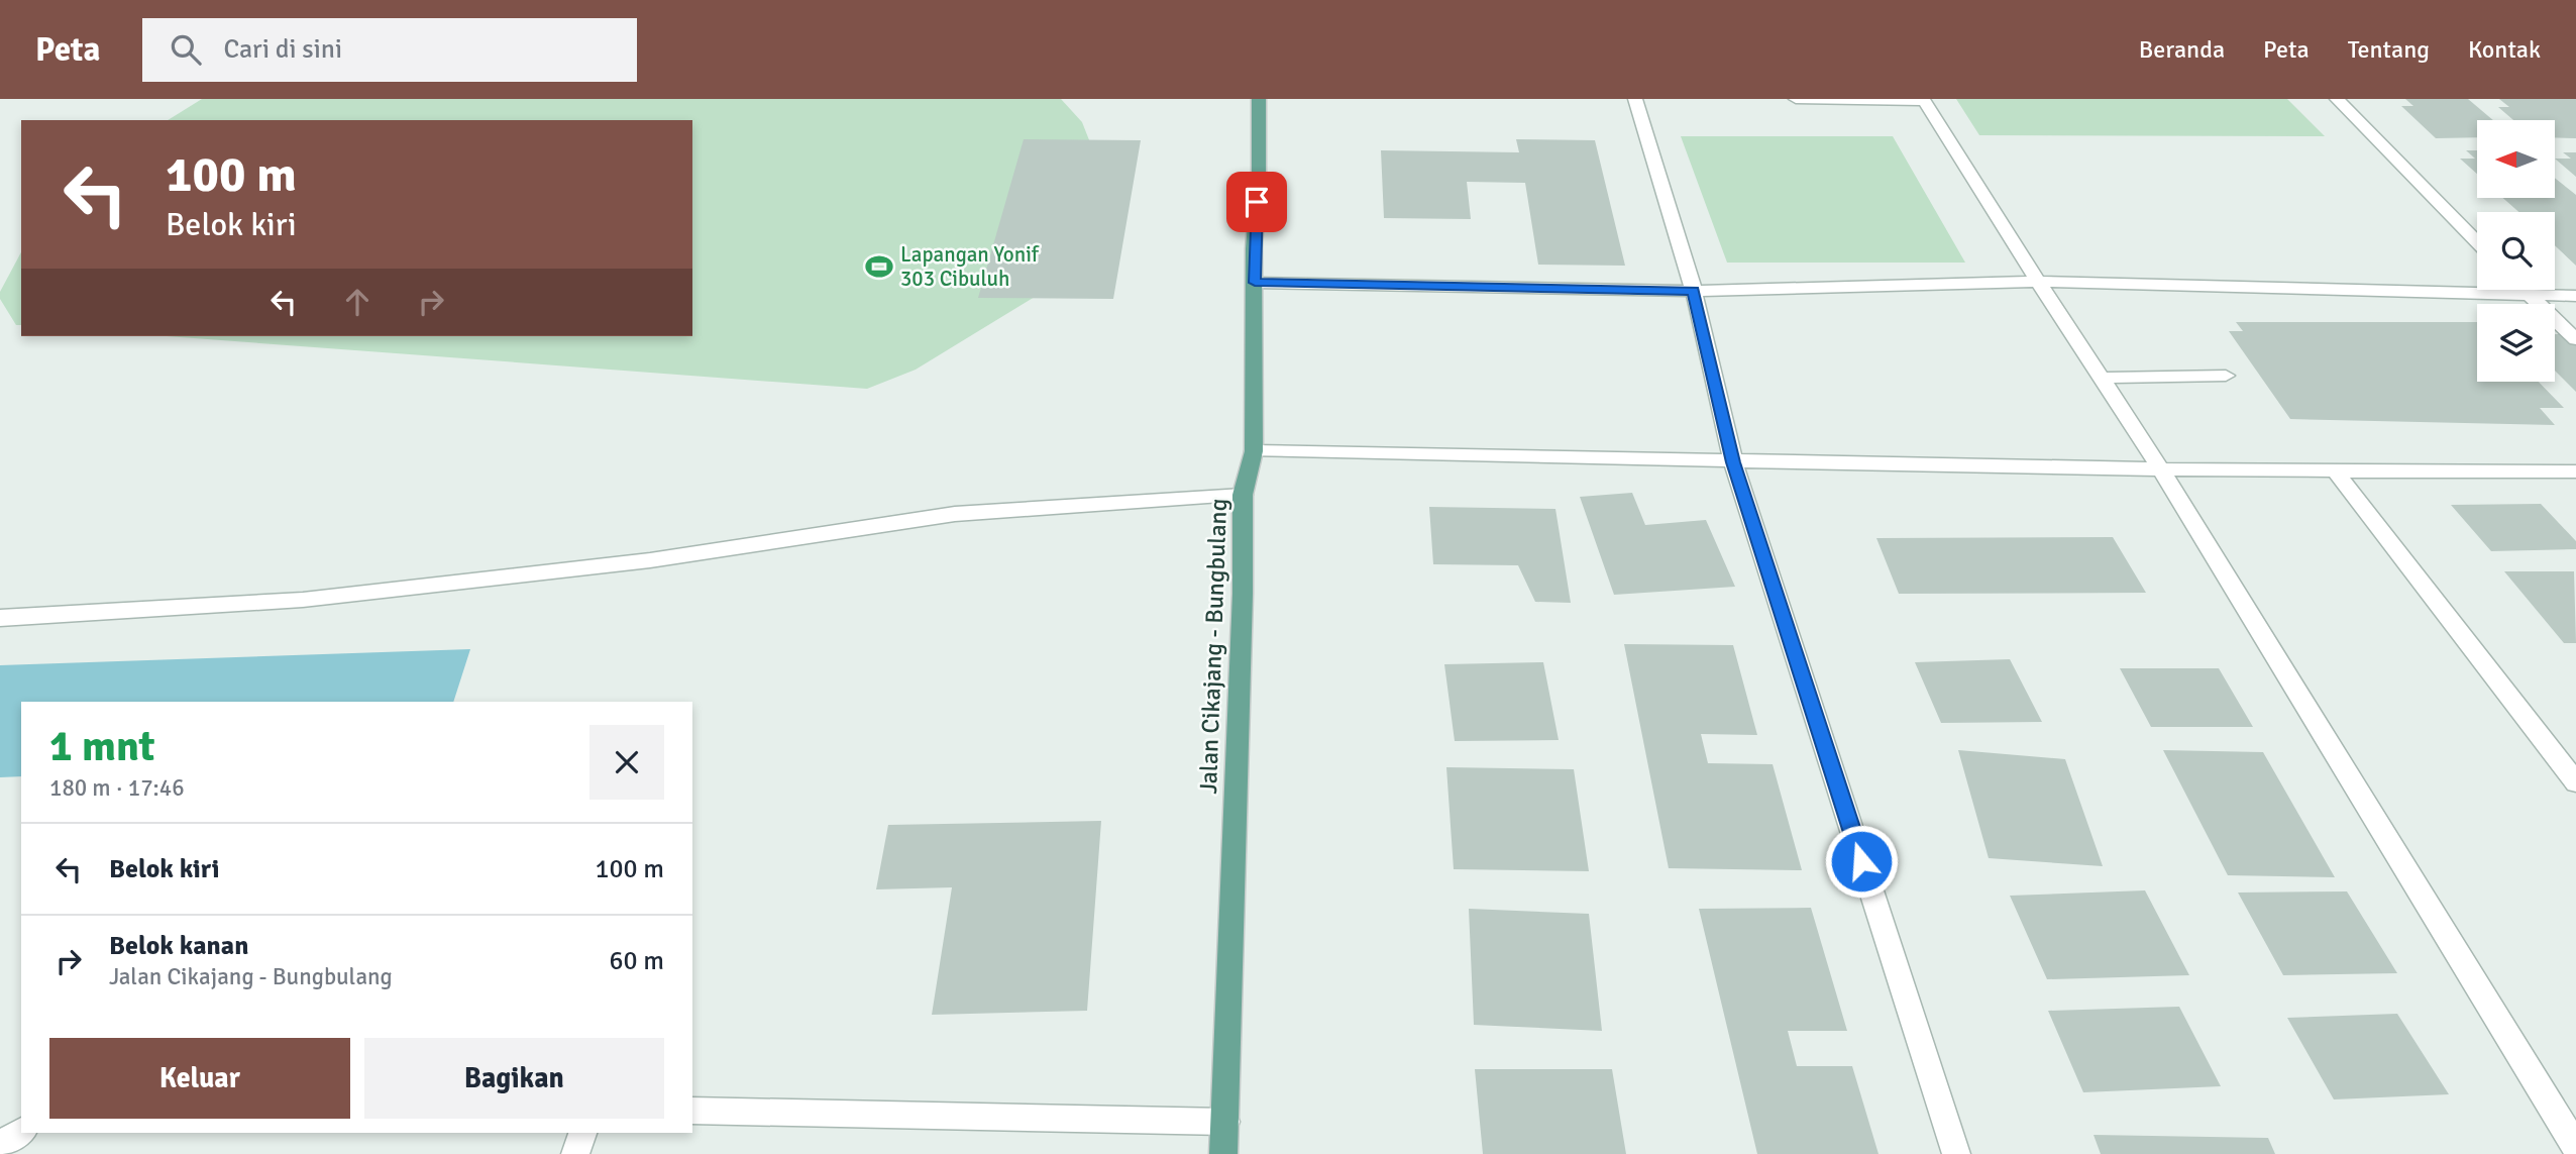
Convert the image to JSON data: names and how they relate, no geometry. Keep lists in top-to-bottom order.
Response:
{
  "streets": {
    "main road": ["Jalan Cikajang - Bungbulang"]
  },
  "places": {
    "sports": ["Lapangan Yonif 303 Cibuluh"]
  },
  "north": "left",
  "page": {
    "header": "Peta",
    "search": "Cari di sini",
    "nav": [
      "Beranda",
      "Peta",
      "Tentang",
      "Kontak"
    ],
    "turn": ["100 m", "Belok kiri"],
    "heading": ["1 mnt", "180 m · 17:46"],
    "list": [
      {
        "name": "Belok kiri",
        "value": "100 m"
      },
      {
        "name": "Belok kanan",
        "note": "Jalan Cikajang - Bungbulang",
        "value": "60 m"
      }
    ],
    "buttons": ["Keluar", "Bagikan"]
  }
}
